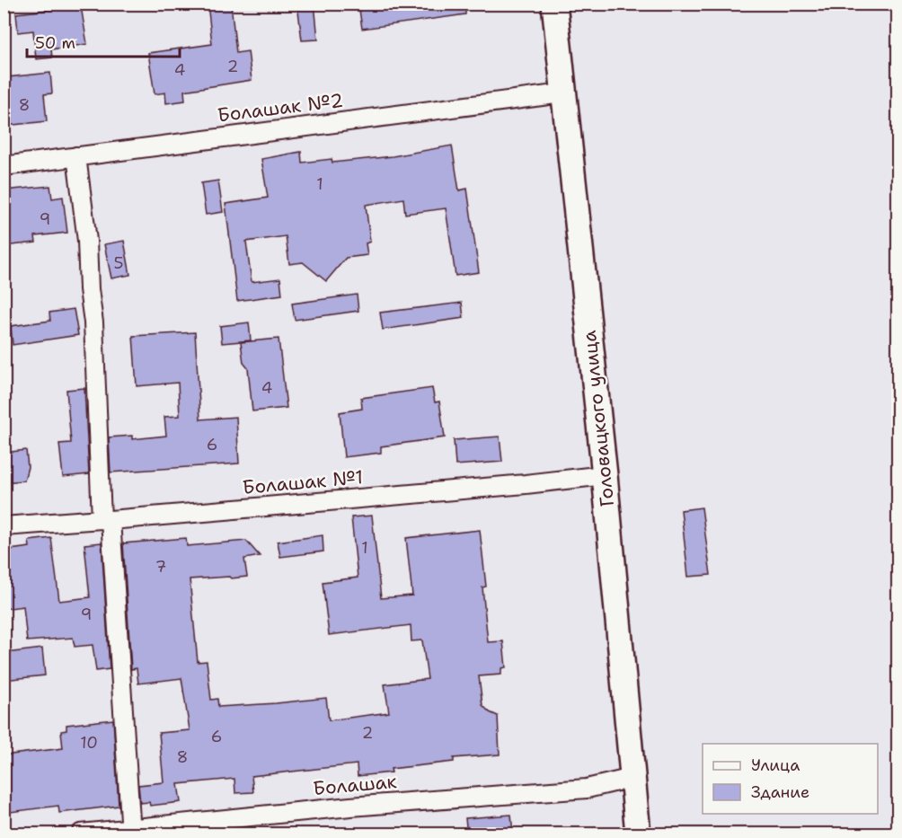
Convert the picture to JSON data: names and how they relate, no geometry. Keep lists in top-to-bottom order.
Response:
{
  "streets": {
    "main road": ["Головацкого улица"],
    "street": ["Болашак №2", "Болашак №1", "Болашак"]
  },
  "crossings": [
    ["Болашак №2", "Головацкого улица"],
    ["Головацкого улица", "Болашак №1"],
    ["Головацкого улица", "Болашак"]
  ],
  "house_numbers": [
    "2",
    "4",
    "8",
    "1",
    "9",
    "5",
    "4",
    "6",
    "1",
    "7",
    "9",
    "2",
    "6",
    "10",
    "8"
  ],
  "legend": ["Улица", "Здание"],
  "scale_bar": "50 m"
}
